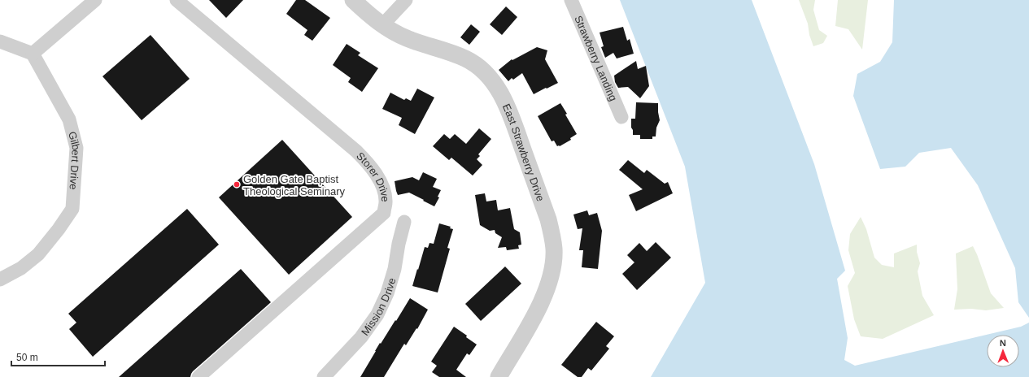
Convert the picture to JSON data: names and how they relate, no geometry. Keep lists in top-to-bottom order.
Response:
{
  "streets": {
    "street": [
      "Strawberry Landing",
      "East Strawberry Drive",
      "Gilbert Drive",
      "Storer Drive",
      "Mission Drive"
    ]
  },
  "places": ["Golden Gate Baptist Theological Seminary"],
  "scale_bar": "50 m",
  "north": "top"
}
